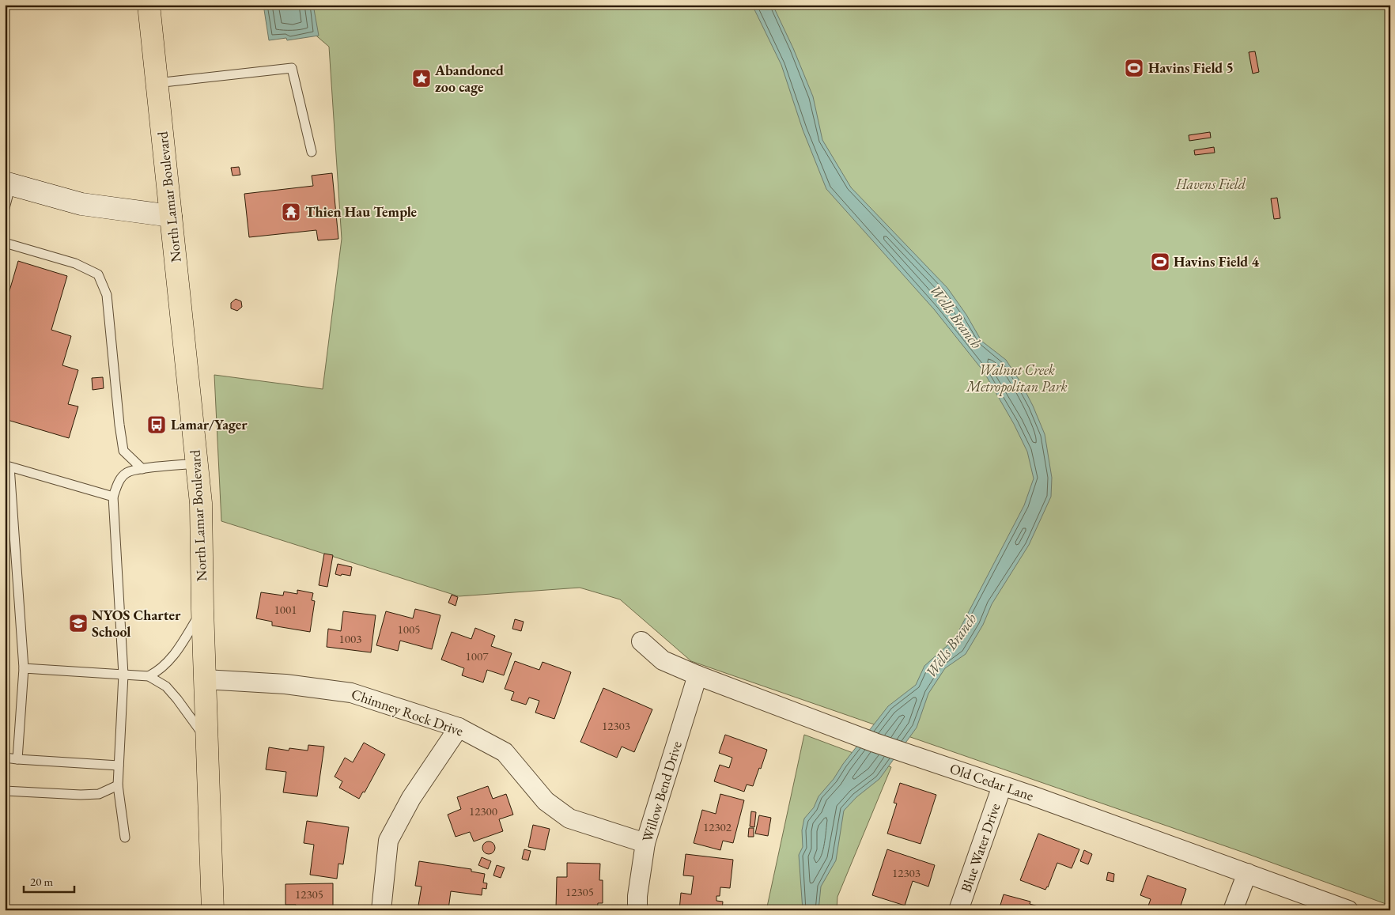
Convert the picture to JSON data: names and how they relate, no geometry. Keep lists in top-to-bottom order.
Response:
{
  "streets": {
    "main road": ["North Lamar Boulevard"],
    "street": [
      "Chimney Rock Drive",
      "Old Cedar Lane",
      "Willow Bend Drive",
      "Blue Water Drive"
    ]
  },
  "crossings": [
    ["North Lamar Boulevard", "Chimney Rock Drive"],
    ["Chimney Rock Drive", "Willow Bend Drive"],
    ["Old Cedar Lane", "Willow Bend Drive"],
    ["Old Cedar Lane", "Blue Water Drive"]
  ],
  "water": ["Wells Branch"],
  "parks": ["Havens Field", "Walnut Creek Metropolitan Park"],
  "places": {
    "sports": ["Havins Field 5", "Havins Field 4"],
    "place": ["Abandoned zoo cage"],
    "temple": ["Thien Hau Temple"],
    "bus stop": ["Lamar/Yager"],
    "school or university": ["NYOS Charter School"]
  },
  "house_numbers": [
    "1001",
    "1005",
    "1003",
    "1007",
    "12303",
    "12300",
    "12302",
    "12303",
    "12305",
    "12305"
  ],
  "scale_bar": "20 m"
}
